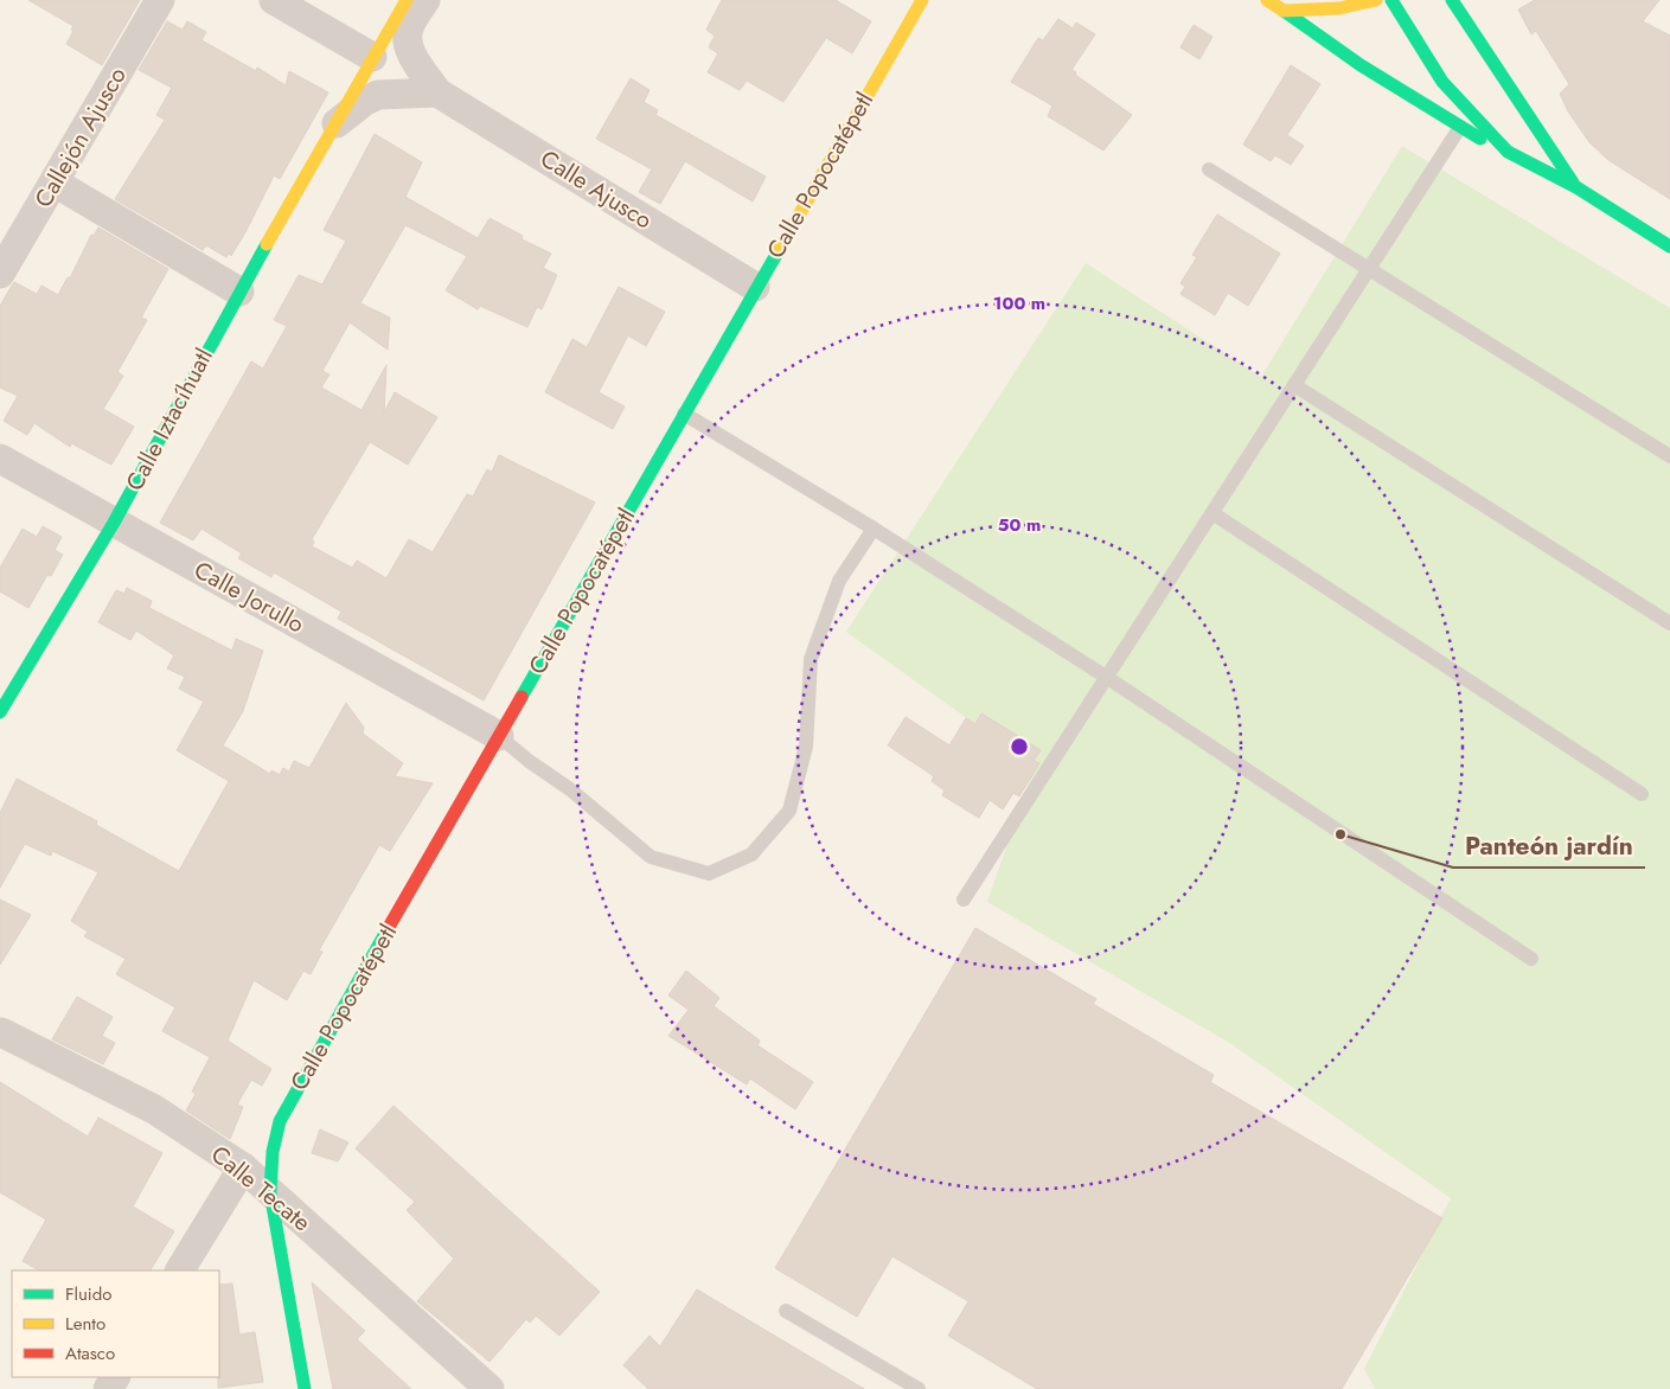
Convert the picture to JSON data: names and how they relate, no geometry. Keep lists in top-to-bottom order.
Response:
{
  "streets": {
    "main road": ["Calle Popocatépetl", "Calle Iztacíhuatl"],
    "street": [
      "Callejón Ajusco",
      "Calle Ajusco",
      "Calle Jorullo",
      "Calle Tecate"
    ]
  },
  "crossings": [
    ["Calle Popocatépetl", "Calle Ajusco"],
    ["Calle Popocatépetl", "Calle Jorullo"],
    ["Calle Popocatépetl", "Calle Tecate"],
    ["Calle Ajusco", "Calle Iztacíhuatl"],
    ["Calle Iztacíhuatl", "Calle Jorullo"]
  ],
  "places": ["Panteón jardín"],
  "legend": ["Fluido", "Lento", "Atasco"],
  "rings": ["100 m", "50 m"]
}
